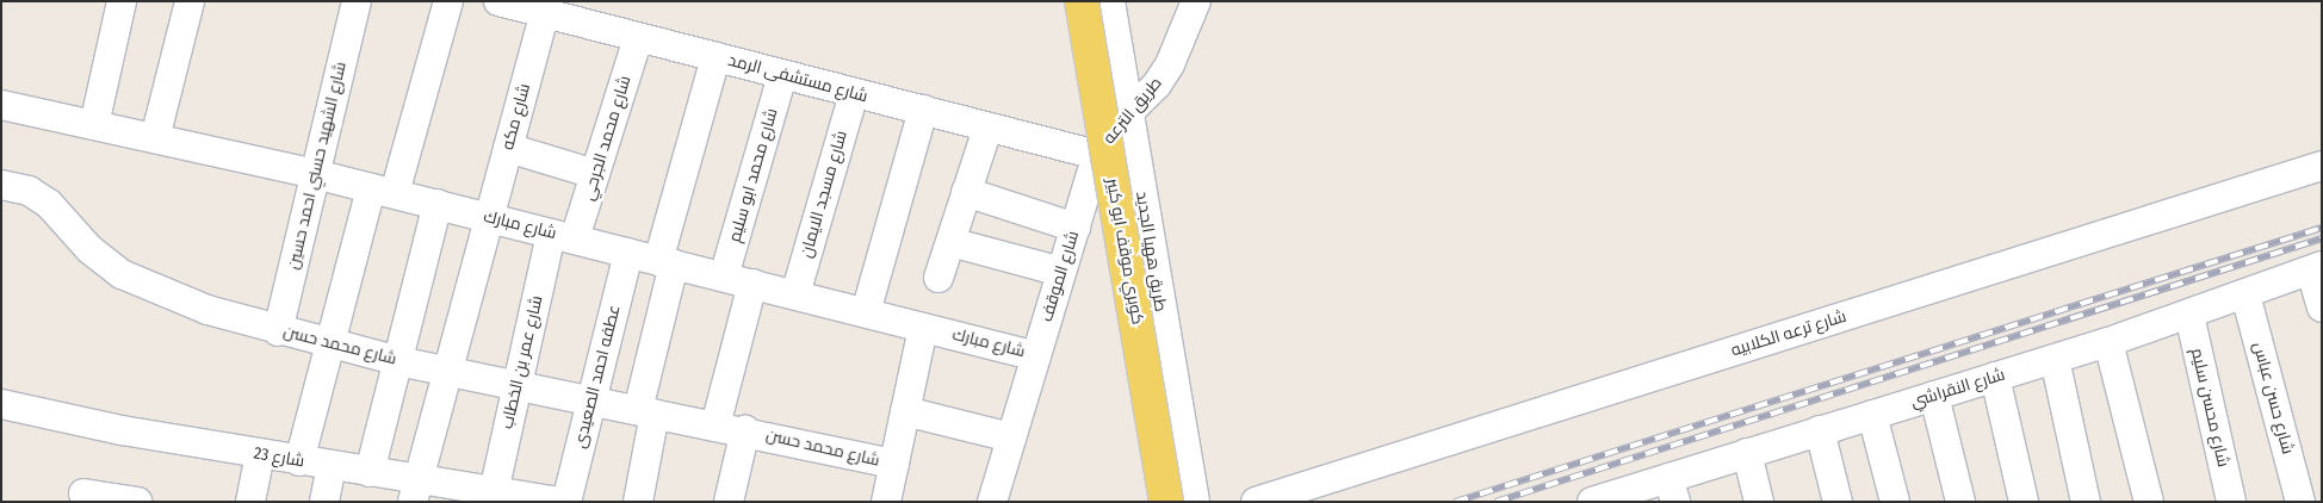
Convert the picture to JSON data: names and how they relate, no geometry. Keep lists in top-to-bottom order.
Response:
{
  "streets": {
    "main road": ["كوبري موقف ابو كبير"],
    "street": [
      "شارع مستشفى الرمد",
      "طريق الترعه",
      "شارع مكه",
      "شارع محمد الجرحي",
      "شارع الشهيد حسني احمد حسين",
      "شارع محمد ابو سليم",
      "شارع مسجد الايمان",
      "شارع مبارك",
      "طريق ههيا الجديد",
      "شارع الموقف",
      "شارع ترعه الكلابيه",
      "شارع محمد حسن",
      "شارع عمر بن الخطاب",
      "عطفه احمد الصعيدى",
      "شارع النقراشي",
      "شارع حسن عباس",
      "شارع محسن سليم",
      "شارع 23"
    ]
  },
  "crossings": [
    ["شارع مستشفى الرمد", "طريق الترعه"],
    ["شارع مستشفى الرمد", "شارع مكه"],
    ["شارع مستشفى الرمد", "شارع محمد الجرحي"],
    ["شارع مستشفى الرمد", "شارع محمد ابو سليم"],
    ["شارع مستشفى الرمد", "شارع مسجد الايمان"],
    ["شارع مستشفى الرمد", "شارع الموقف"],
    ["طريق الترعه", "طريق ههيا الجديد"],
    ["طريق الترعه", "شارع الموقف"],
    ["شارع مكه", "شارع مبارك"],
    ["شارع محمد الجرحي", "شارع مبارك"],
    ["شارع محمد الجرحي", "شارع عمر بن الخطاب"],
    ["شارع الشهيد حسني احمد حسين", "شارع مبارك"],
    ["شارع الشهيد حسني احمد حسين", "شارع محمد حسن"],
    ["شارع محمد ابو سليم", "شارع مبارك"],
    ["شارع مسجد الايمان", "شارع مبارك"],
    ["شارع مبارك", "شارع الموقف"],
    ["شارع مبارك", "شارع عمر بن الخطاب"],
    ["شارع مبارك", "عطفه احمد الصعيدى"],
    ["شارع محمد حسن", "شارع عمر بن الخطاب"],
    ["شارع محمد حسن", "عطفه احمد الصعيدى"],
    ["شارع عمر بن الخطاب", "شارع 23"],
    ["شارع النقراشي", "شارع حسن عباس"],
    ["شارع النقراشي", "شارع محسن سليم"]
  ]
}
